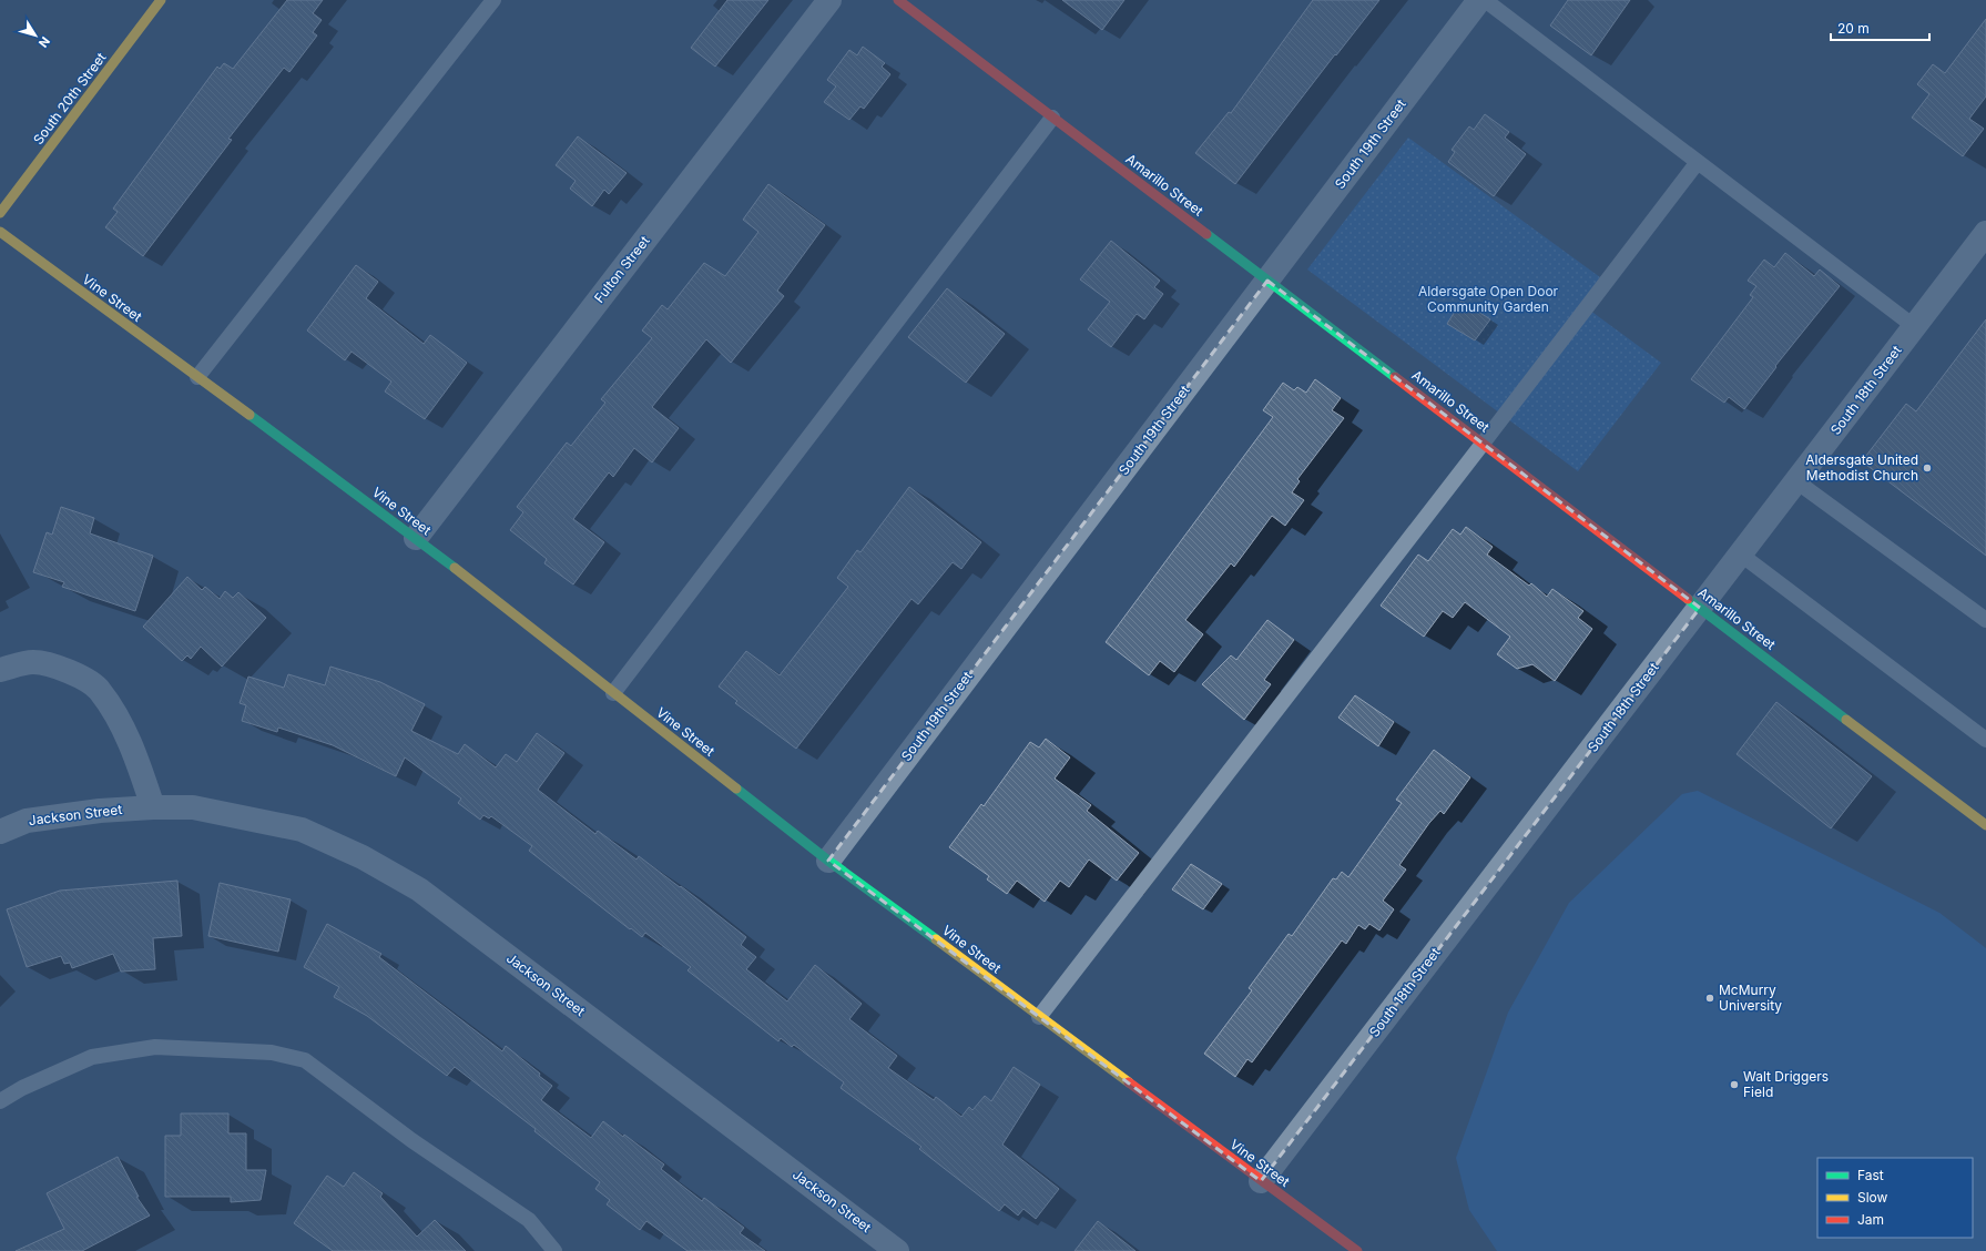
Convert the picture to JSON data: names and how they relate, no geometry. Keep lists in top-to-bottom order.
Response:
{
  "streets": {
    "street": [
      "South 20th Street",
      "South 19th Street",
      "Amarillo Street",
      "Fulton Street",
      "Vine Street",
      "South 18th Street",
      "Jackson Street"
    ]
  },
  "crossings": [
    ["South 19th Street", "Amarillo Street"],
    ["South 19th Street", "Vine Street"],
    ["Amarillo Street", "South 18th Street"],
    ["Fulton Street", "Vine Street"],
    ["Vine Street", "South 18th Street"]
  ],
  "parks": ["Aldersgate Open Door Community Garden"],
  "places": ["Aldersgate United Methodist Church", "McMurry University", "Walt Driggers Field"],
  "legend": ["Fast", "Slow", "Jam"],
  "scale_bar": "20 m",
  "north": "bottom right"
}
